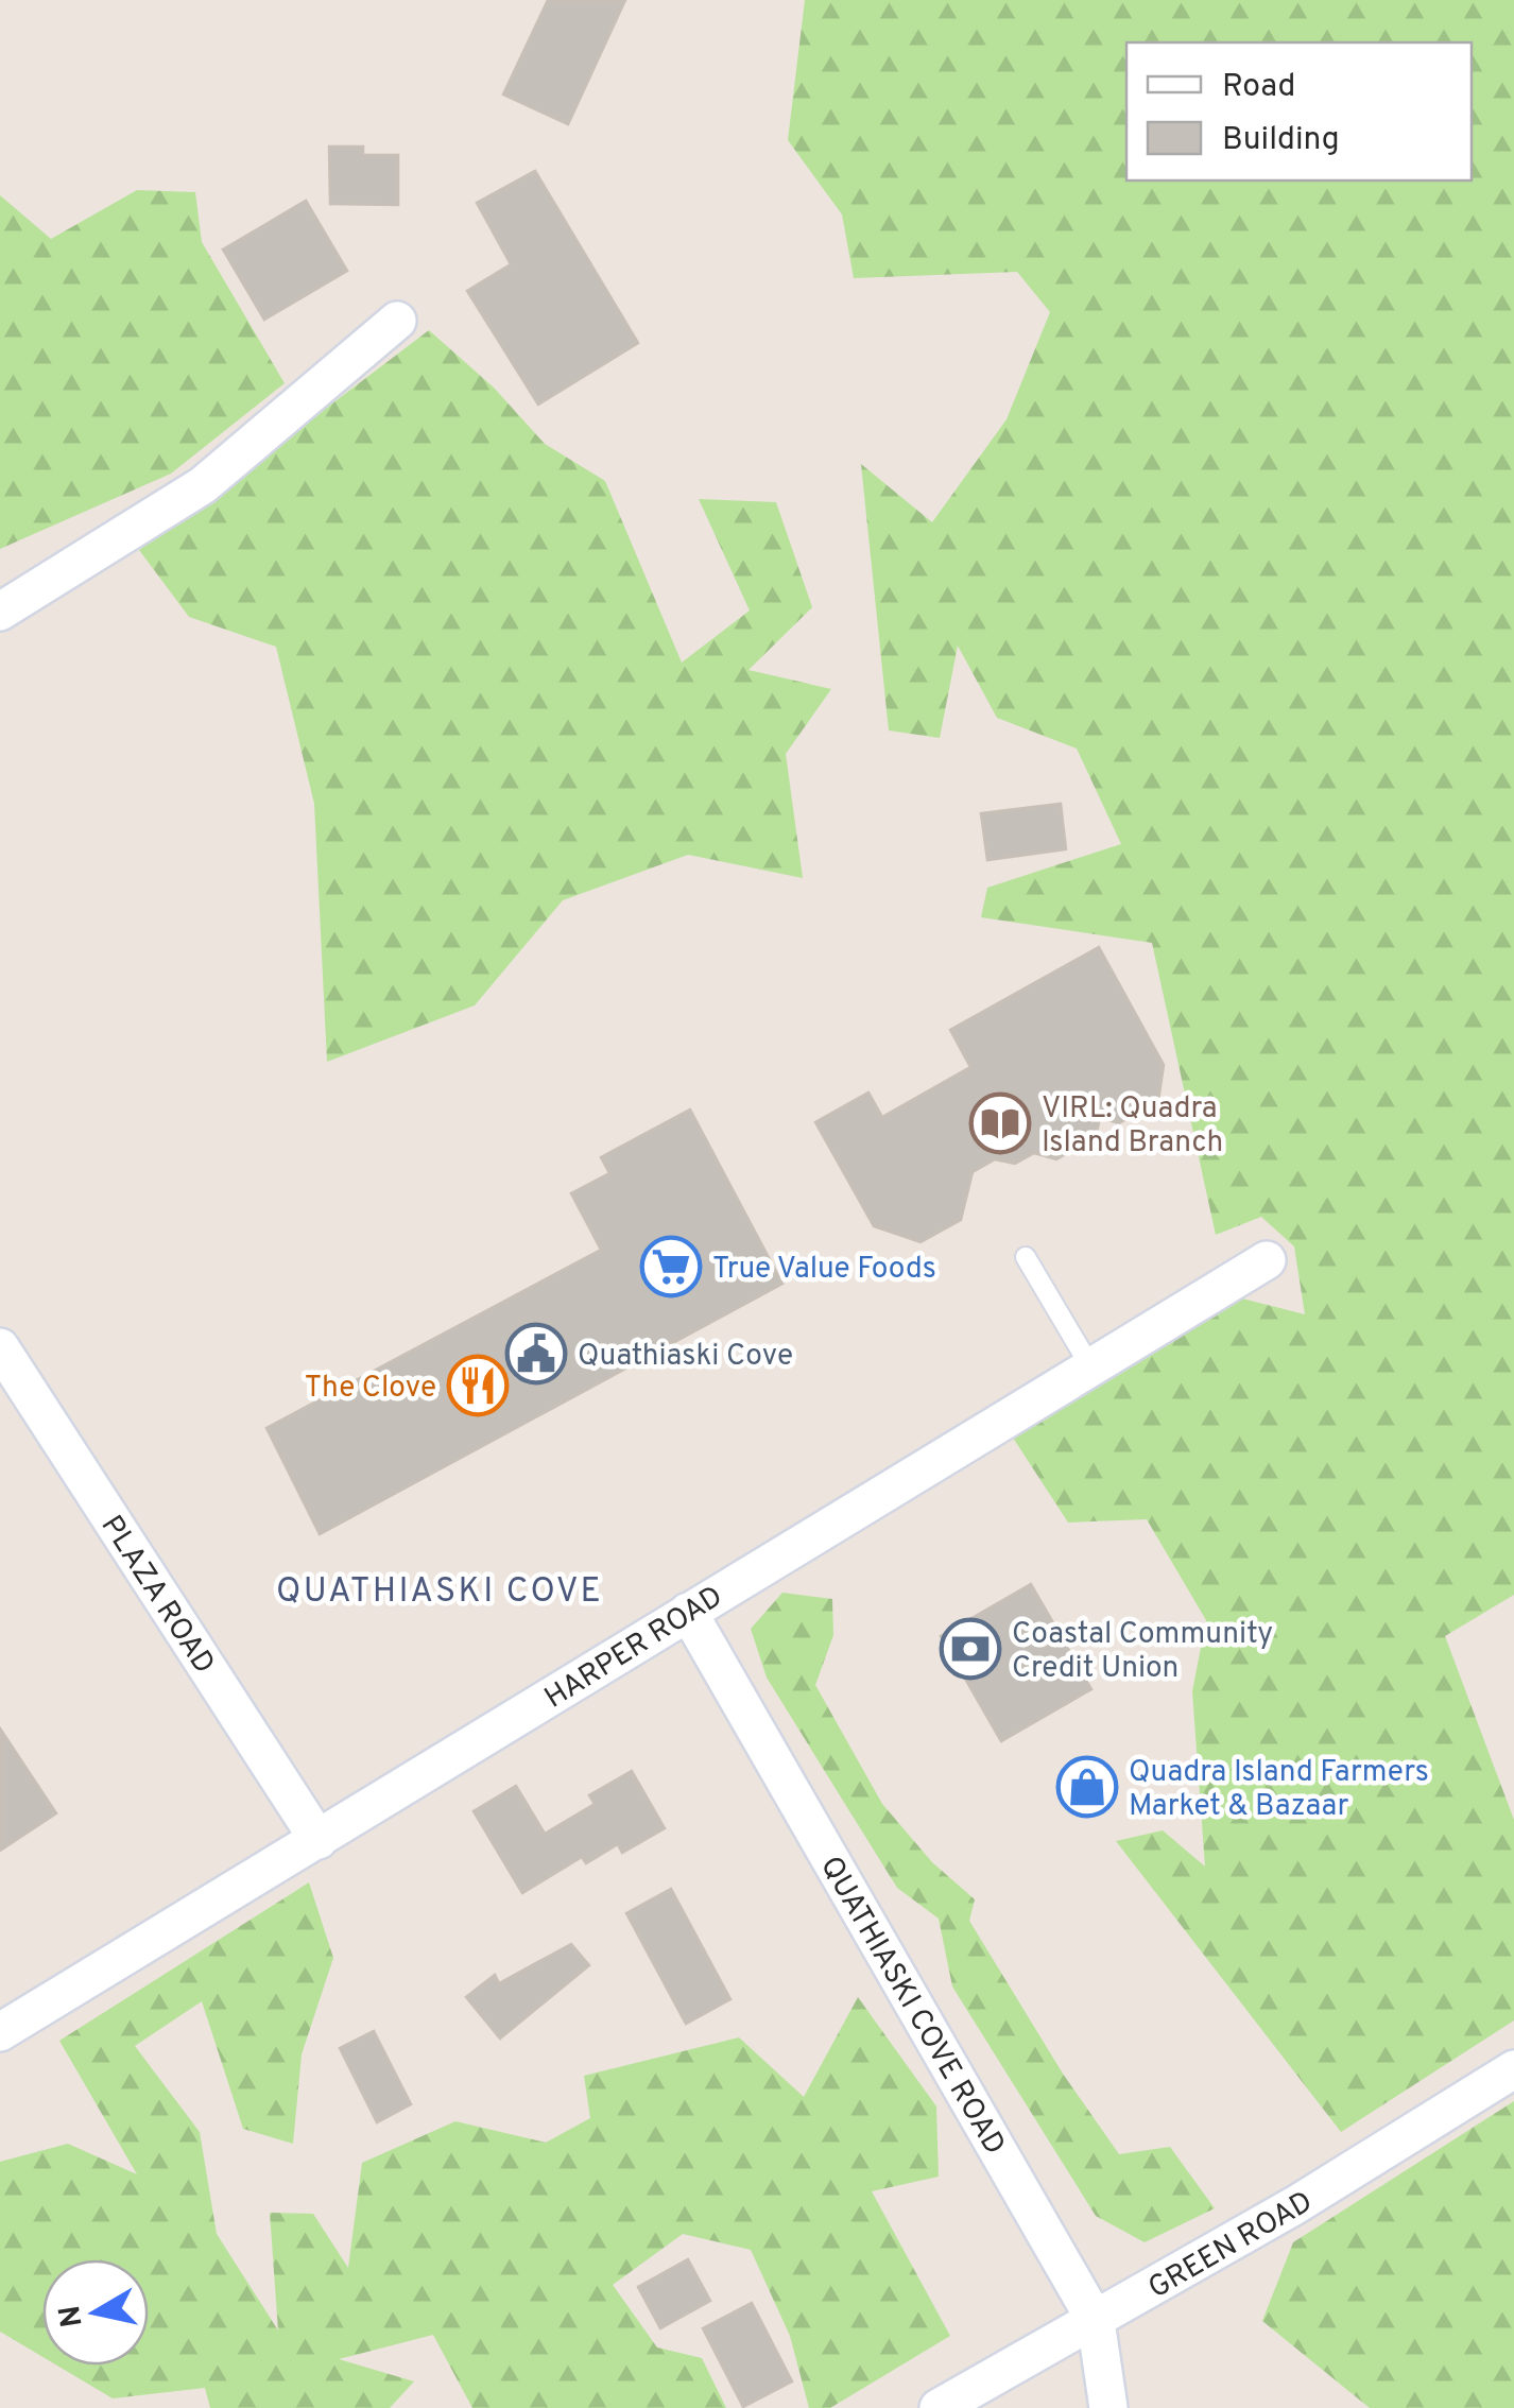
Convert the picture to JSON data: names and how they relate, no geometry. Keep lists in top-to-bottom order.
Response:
{
  "streets": {
    "street": [
      "PLAZA ROAD",
      "HARPER ROAD",
      "QUATHIASKI COVE ROAD",
      "GREEN ROAD"
    ]
  },
  "crossings": [
    ["PLAZA ROAD", "HARPER ROAD"],
    ["HARPER ROAD", "QUATHIASKI COVE ROAD"],
    ["QUATHIASKI COVE ROAD", "GREEN ROAD"]
  ],
  "districts": ["QUATHIASKI COVE"],
  "places": {
    "library": ["VIRL: Quadra Island Branch"],
    "supermarket": ["True Value Foods"],
    "public building": ["Quathiaski Cove"],
    "restaurant": ["The Clove"],
    "bank": ["Coastal Community Credit Union"],
    "shop": ["Quadra Island Farmers Market & Bazaar"]
  },
  "legend": ["Road", "Building"],
  "north": "left"
}
